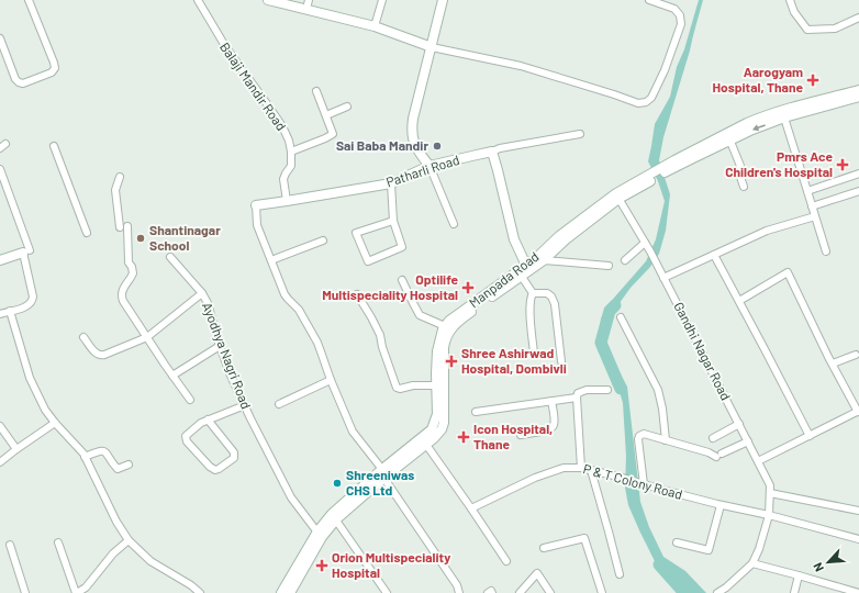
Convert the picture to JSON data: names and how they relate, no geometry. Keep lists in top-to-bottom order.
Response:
{
  "streets": {
    "main road": ["Patharli Road", "Manpada Road"],
    "street": [
      "Balaji Mandir Road",
      "Gandhi Nagar Road",
      "Ayodhya Nagri Road",
      "P & T Colony Road"
    ]
  },
  "crossings": [
    ["Manpada Road", "Gandhi Nagar Road"],
    ["Gandhi Nagar Road", "P & T Colony Road"]
  ],
  "places": {
    "health": [
      "Aarogyam Hospital, Thane",
      "Pmrs Ace Children's Hospital",
      "Optilife Multispeciality Hospital",
      "Shree Ashirwad Hospital, Dombivli",
      "Icon Hospital, Thane",
      "Orion Multispeciality Hospital"
    ],
    "other": ["Sai Baba Mandir", "Shantinagar School", "Shreeniwas CHS Ltd"]
  },
  "north": "bottom left"
}
